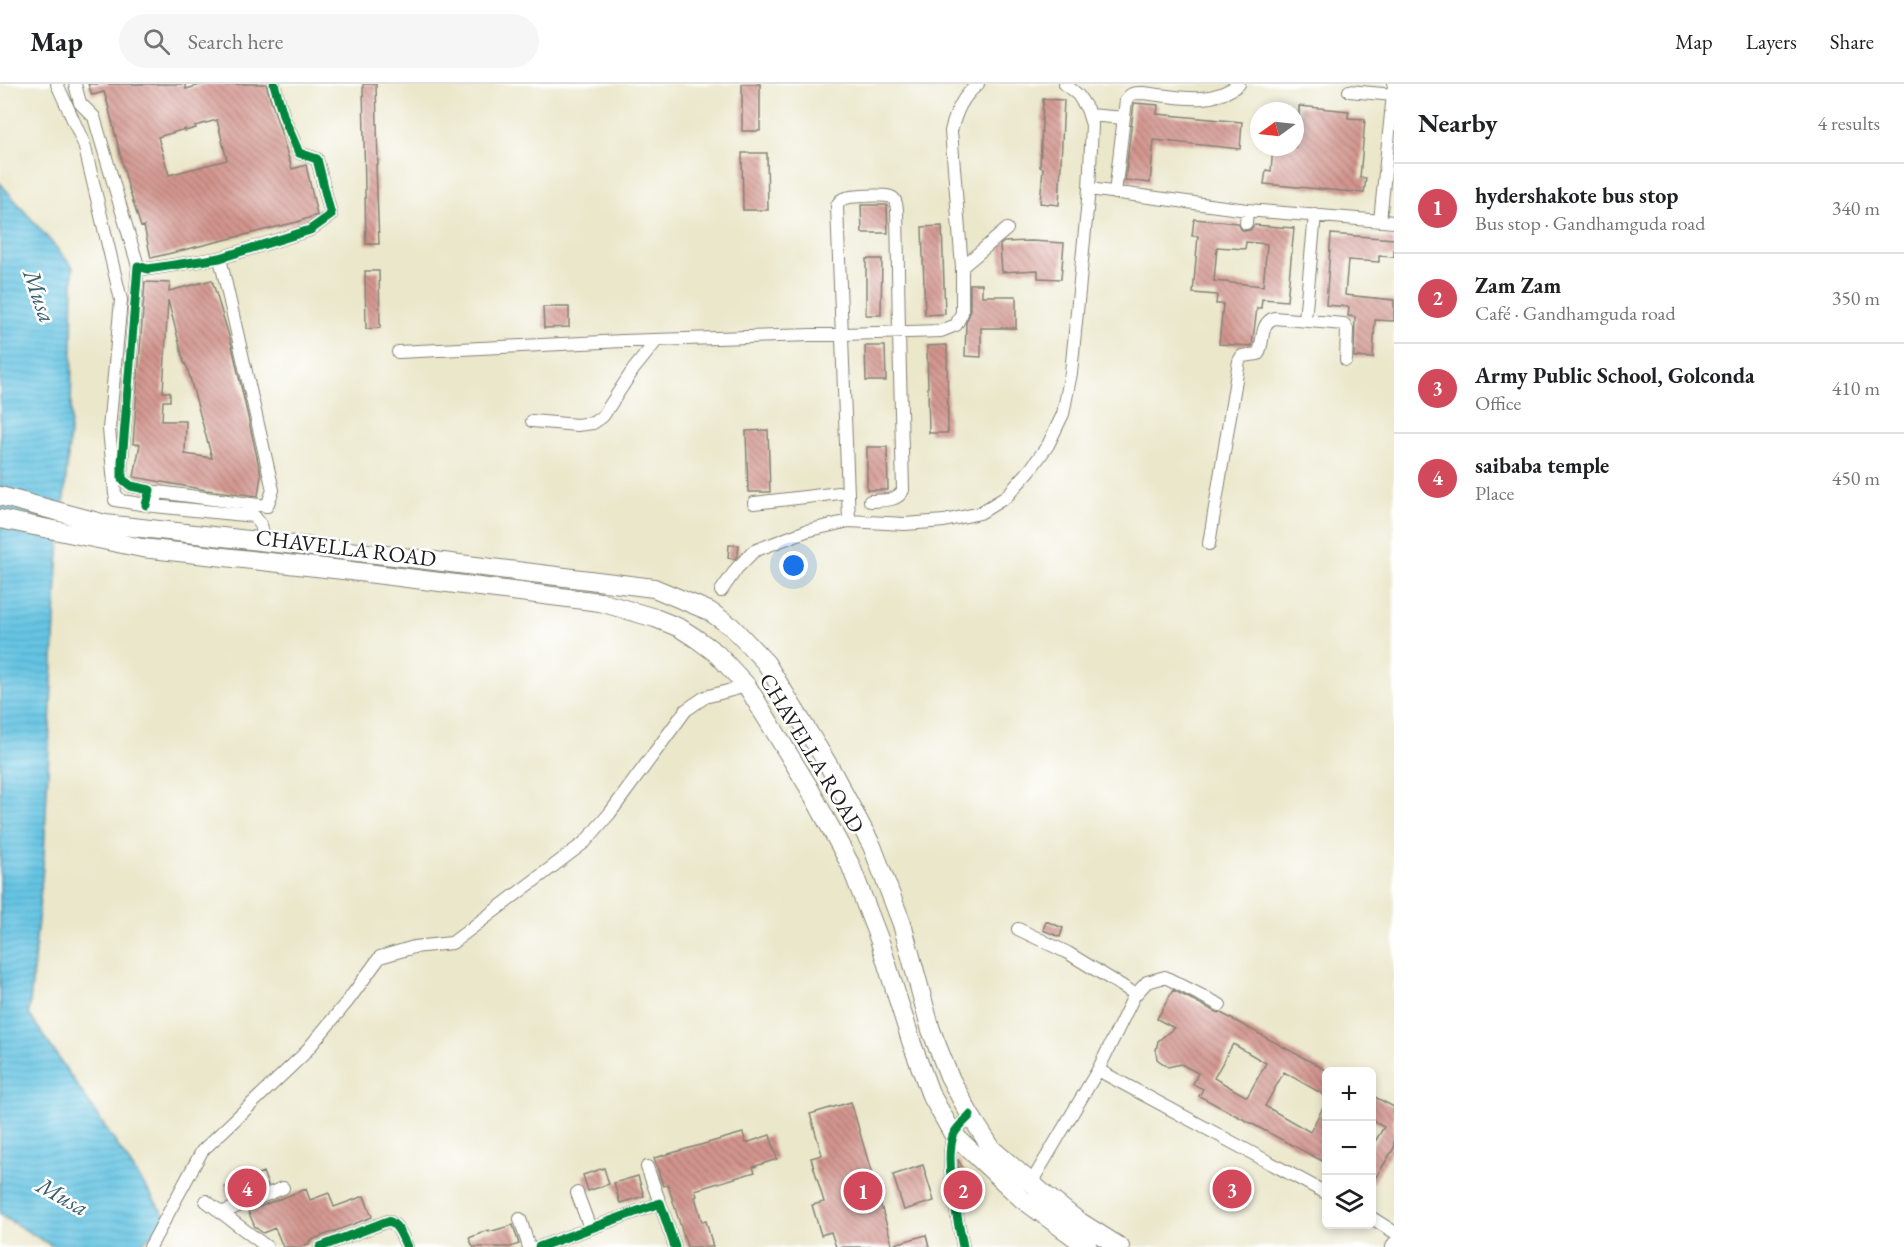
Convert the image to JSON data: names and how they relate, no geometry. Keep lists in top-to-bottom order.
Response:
{
  "streets": {
    "highway": ["CHAVELLA ROAD"]
  },
  "water": ["Musa"],
  "north": "left",
  "page": {
    "header": "Map",
    "search": "Search here",
    "nav": ["Map", "Layers", "Share"],
    "heading": ["Nearby", "4 results"],
    "list": [
      {
        "mark": "1",
        "name": "hydershakote bus stop",
        "note": "Bus stop · Gandhamguda road",
        "value": "340 m"
      },
      {
        "mark": "2",
        "name": "Zam Zam",
        "note": "Café · Gandhamguda road",
        "value": "350 m"
      },
      {
        "mark": "3",
        "name": "Army Public School, Golconda",
        "note": "Office",
        "value": "410 m"
      },
      {
        "mark": "4",
        "name": "saibaba temple",
        "note": "Place",
        "value": "450 m"
      }
    ],
    "map_buttons": ["+", "−"],
    "pins": [
      "4",
      "3",
      "2",
      "1"
    ]
  }
}
